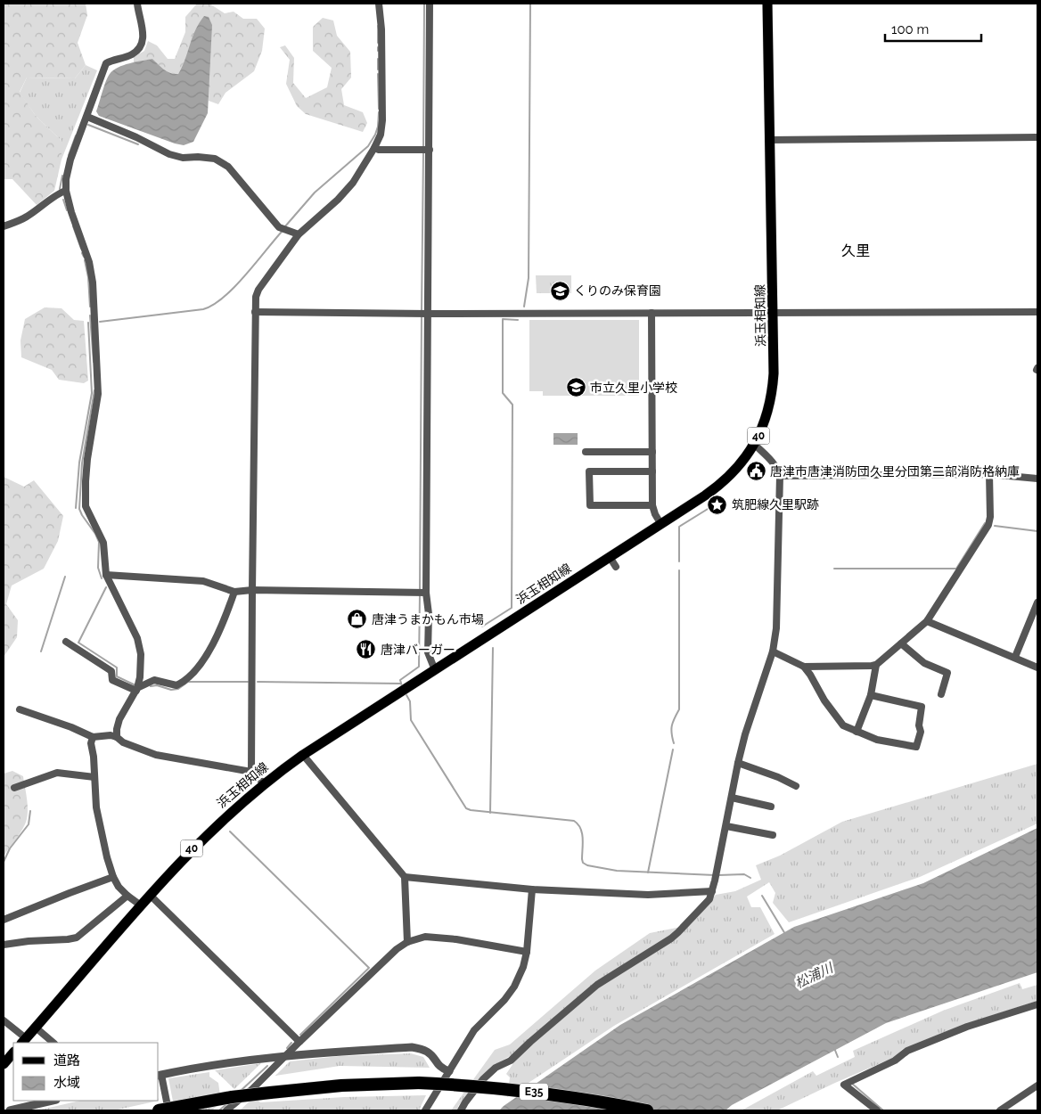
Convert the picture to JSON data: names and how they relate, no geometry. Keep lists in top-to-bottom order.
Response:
{
  "streets": {
    "highway": ["E35"],
    "main road": ["浜玉相知線", "40"]
  },
  "districts": ["久里"],
  "water": ["松浦川"],
  "places": {
    "school or university": ["くりのみ保育園", "市立久里小学校"],
    "public building": ["唐津市唐津消防団久里分団第二部消防格納庫"],
    "place": ["筑肥線久里駅跡"],
    "shop": ["唐津うまかもん市場"],
    "restaurant": ["唐津バーガー"]
  },
  "legend": ["道路", "水域"],
  "scale_bar": "100 m"
}
